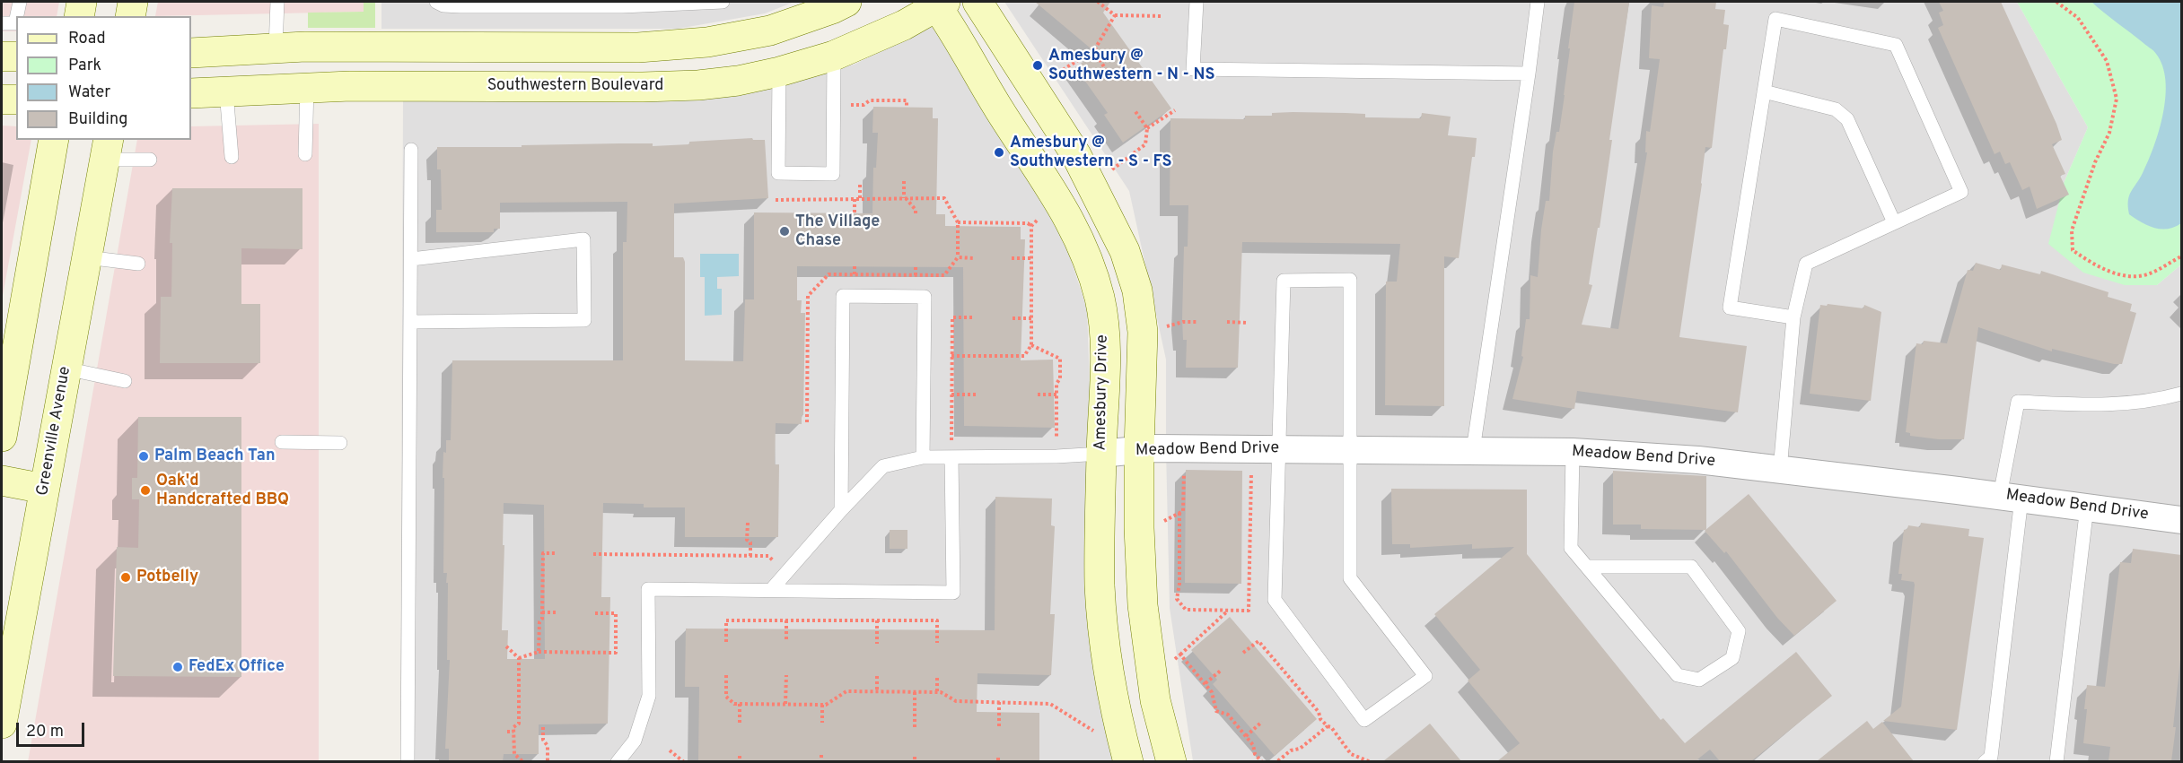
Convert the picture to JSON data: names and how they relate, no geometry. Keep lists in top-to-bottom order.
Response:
{
  "streets": {
    "street": [
      "Southwestern Boulevard",
      "Amesbury Drive",
      "Greenville Avenue",
      "Meadow Bend Drive"
    ]
  },
  "crossings": [
    ["Southwestern Boulevard", "Amesbury Drive"],
    ["Amesbury Drive", "Meadow Bend Drive"]
  ],
  "places": [
    "Amesbury @ Southwestern - N - NS",
    "Amesbury @ Southwestern - S - FS",
    "The Village Chase",
    "Palm Beach Tan",
    "Oak'd Handcrafted BBQ",
    "Potbelly",
    "FedEx Office"
  ],
  "legend": [
    "Road",
    "Park",
    "Water",
    "Building"
  ],
  "scale_bar": "20 m"
}
